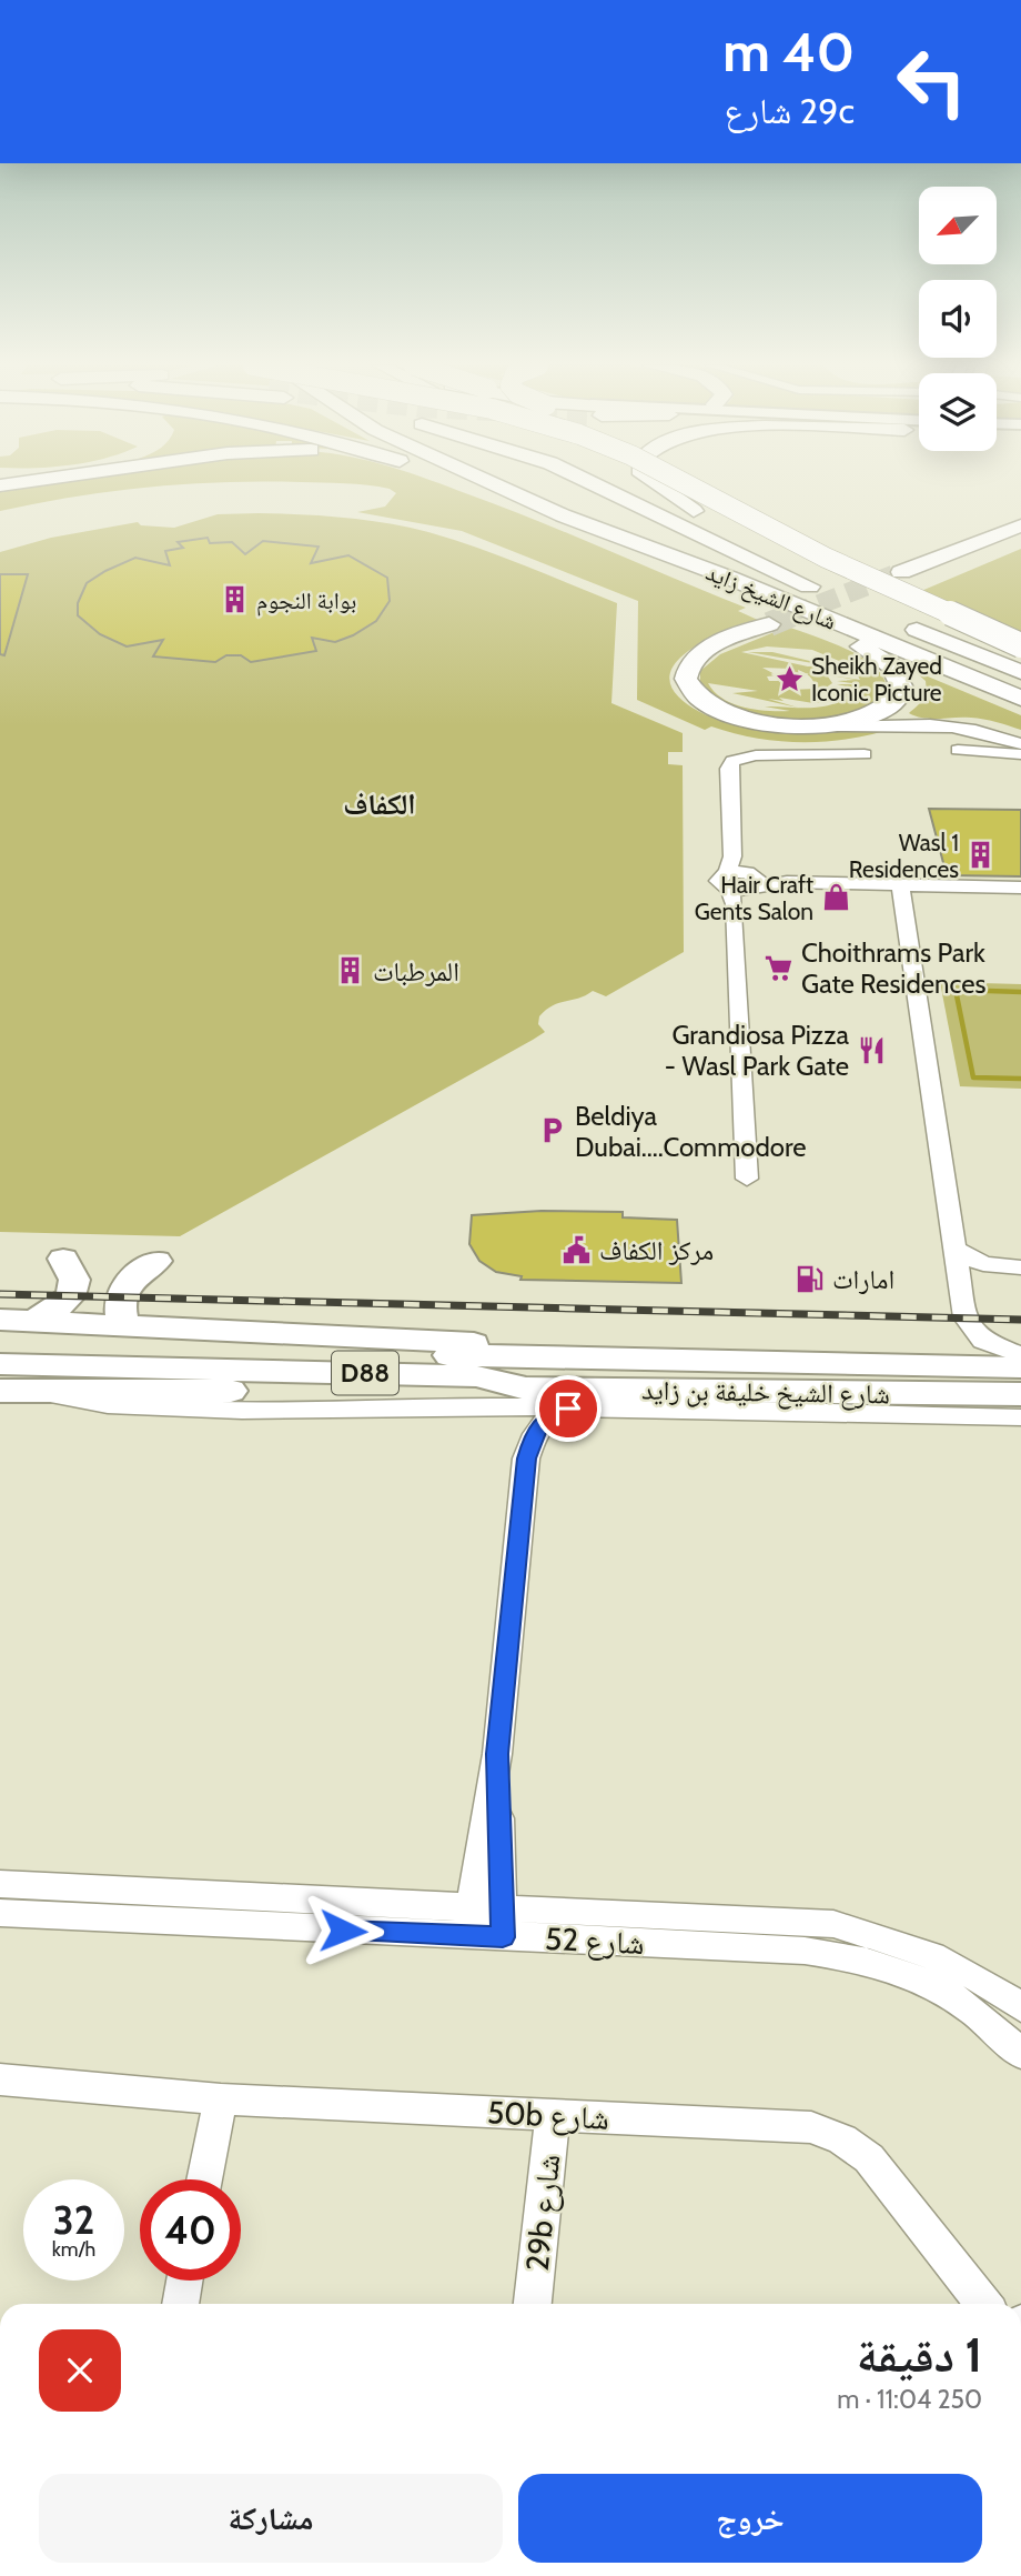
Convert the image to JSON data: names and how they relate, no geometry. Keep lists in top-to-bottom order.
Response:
{
  "streets": {
    "highway": ["شارع الشيخ زايد"],
    "main road": ["D88", "شارع الشيخ خليفة بن زايد"],
    "street": ["شارع 52", "50b شارع", "29b شارع"]
  },
  "crossings": [
    ["50b شارع", "29b شارع"]
  ],
  "districts": ["الكفاف"],
  "places": {
    "building": ["بوابة النجوم", "Wasl 1 Residences", "المرطبات"],
    "place": ["Sheikh Zayed Iconic Picture"],
    "shop": ["Hair Craft Gents Salon"],
    "supermarket": ["Choithrams Park Gate Residences"],
    "restaurant": ["Grandiosa Pizza - Wasl Park Gate"],
    "parking": ["Beldiya Dubai....Commodore"],
    "public building": ["مركز الكفاف"],
    "fuel station": ["امارات"]
  },
  "north": "bottom left",
  "page": {
    "turn": ["40 m", "29c شارع"],
    "speed": "32 km/h",
    "limit": "40",
    "heading": ["1 دقيقة", "250 m · 11:04"],
    "buttons": ["خروج", "مشاركة"]
  }
}
